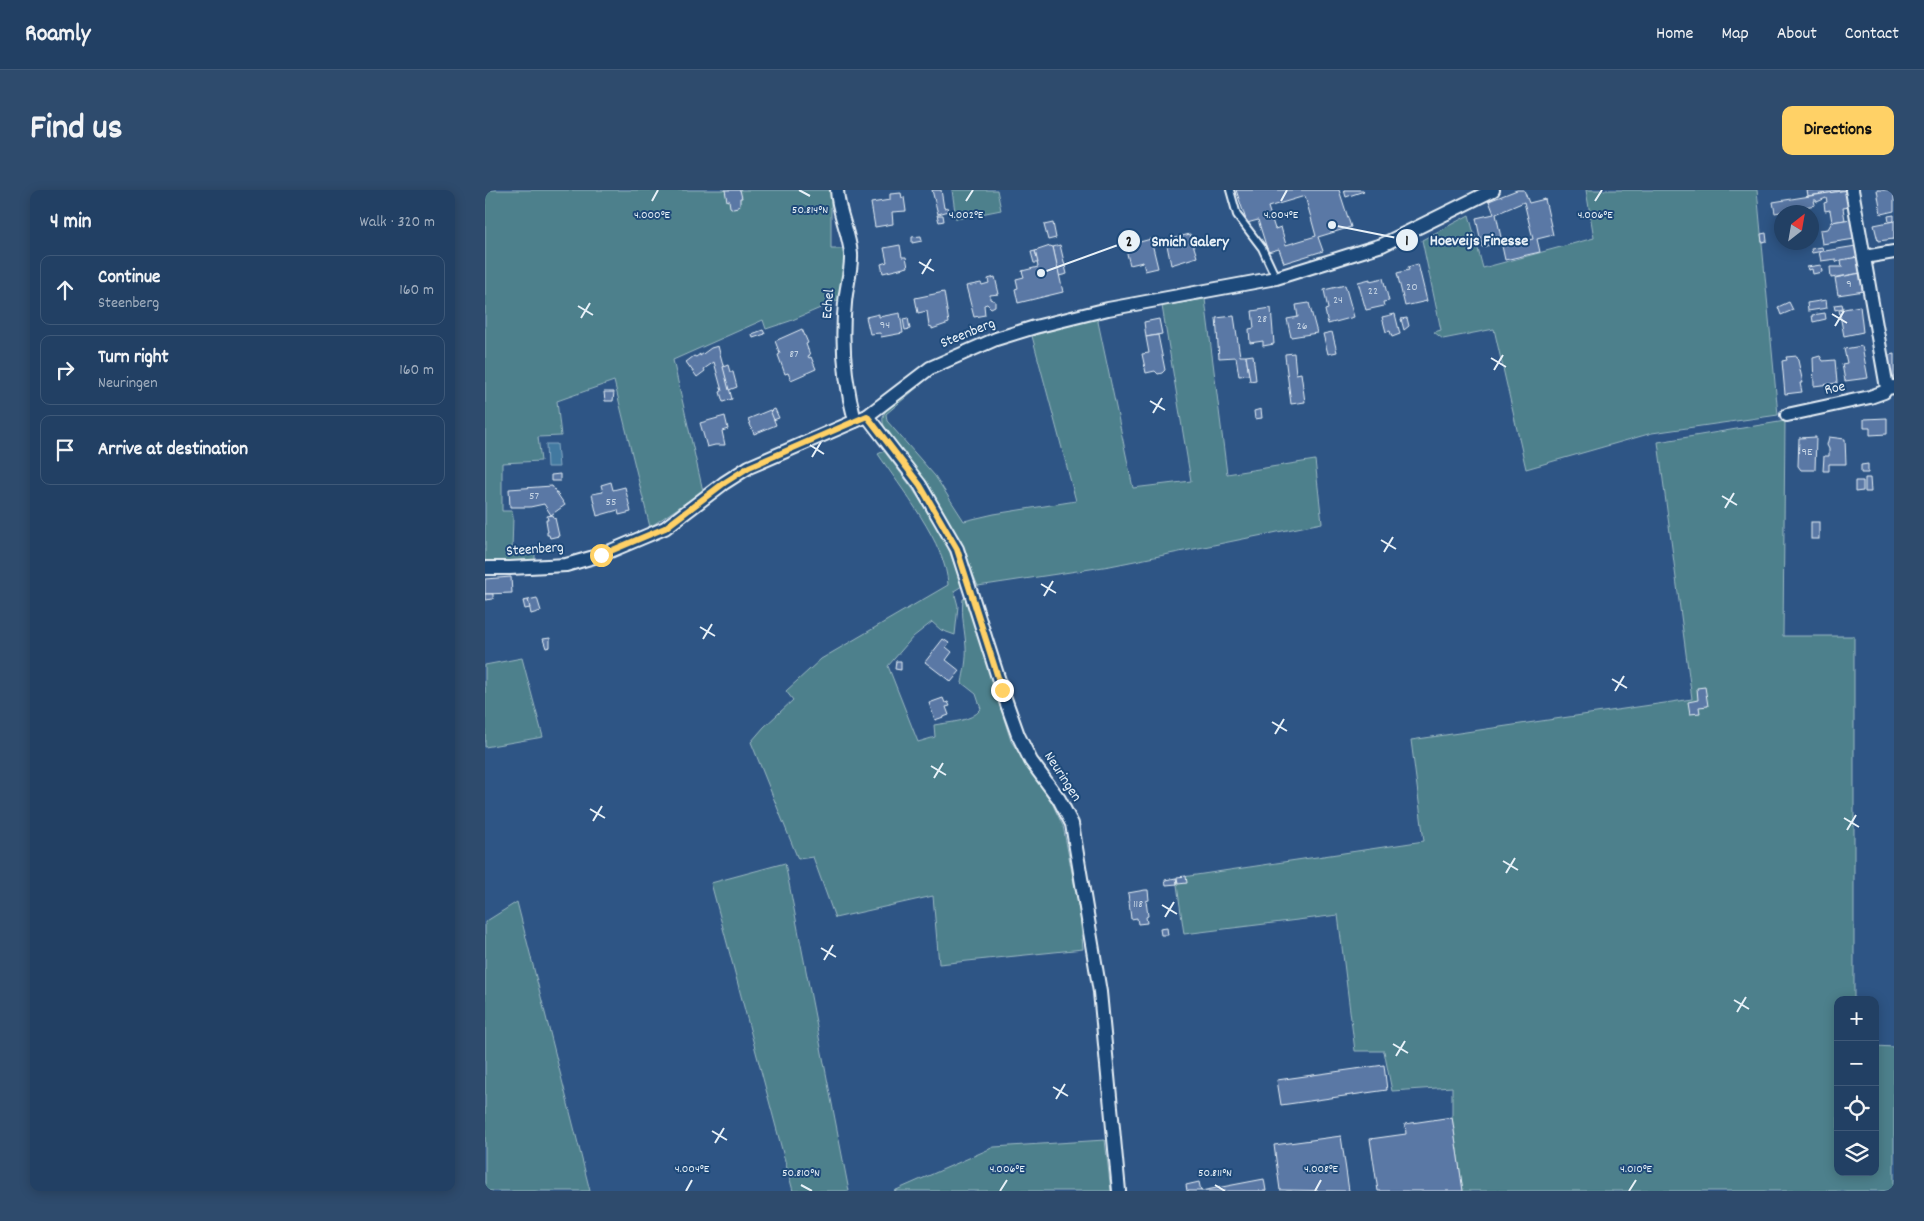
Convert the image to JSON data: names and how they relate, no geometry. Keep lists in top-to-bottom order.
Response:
{
  "streets": {
    "street": [
      "Echel",
      "Steenberg",
      "Roe",
      "Neuringen"
    ]
  },
  "crossings": [
    ["Echel", "Steenberg"],
    ["Echel", "Neuringen"],
    ["Steenberg", "Neuringen"]
  ],
  "places": ["Hoeveijs Finesse", "Smich Galery"],
  "house_numbers": [
    "9",
    "20",
    "22",
    "24",
    "28",
    "94",
    "26",
    "87",
    "9E",
    "57",
    "55",
    "118"
  ],
  "north": "top right",
  "page": {
    "header": "Roamly",
    "nav": [
      "Home",
      "Map",
      "About",
      "Contact"
    ],
    "title": "Find us",
    "buttons": "Directions",
    "heading": ["4 min", "Walk · 320 m"],
    "list": [
      ["Continue", "Steenberg", "160 m"],
      ["Turn right", "Neuringen", "160 m"],
      "Arrive at destination"
    ],
    "map_buttons": ["+", "−"]
  },
  "coordinates": [
    "50.814°N",
    "4.000°E",
    "4.002°E",
    "4.004°E",
    "4.006°E",
    "4.008°E",
    "4.010°E",
    "50.810°N",
    "50.811°N"
  ]
}
